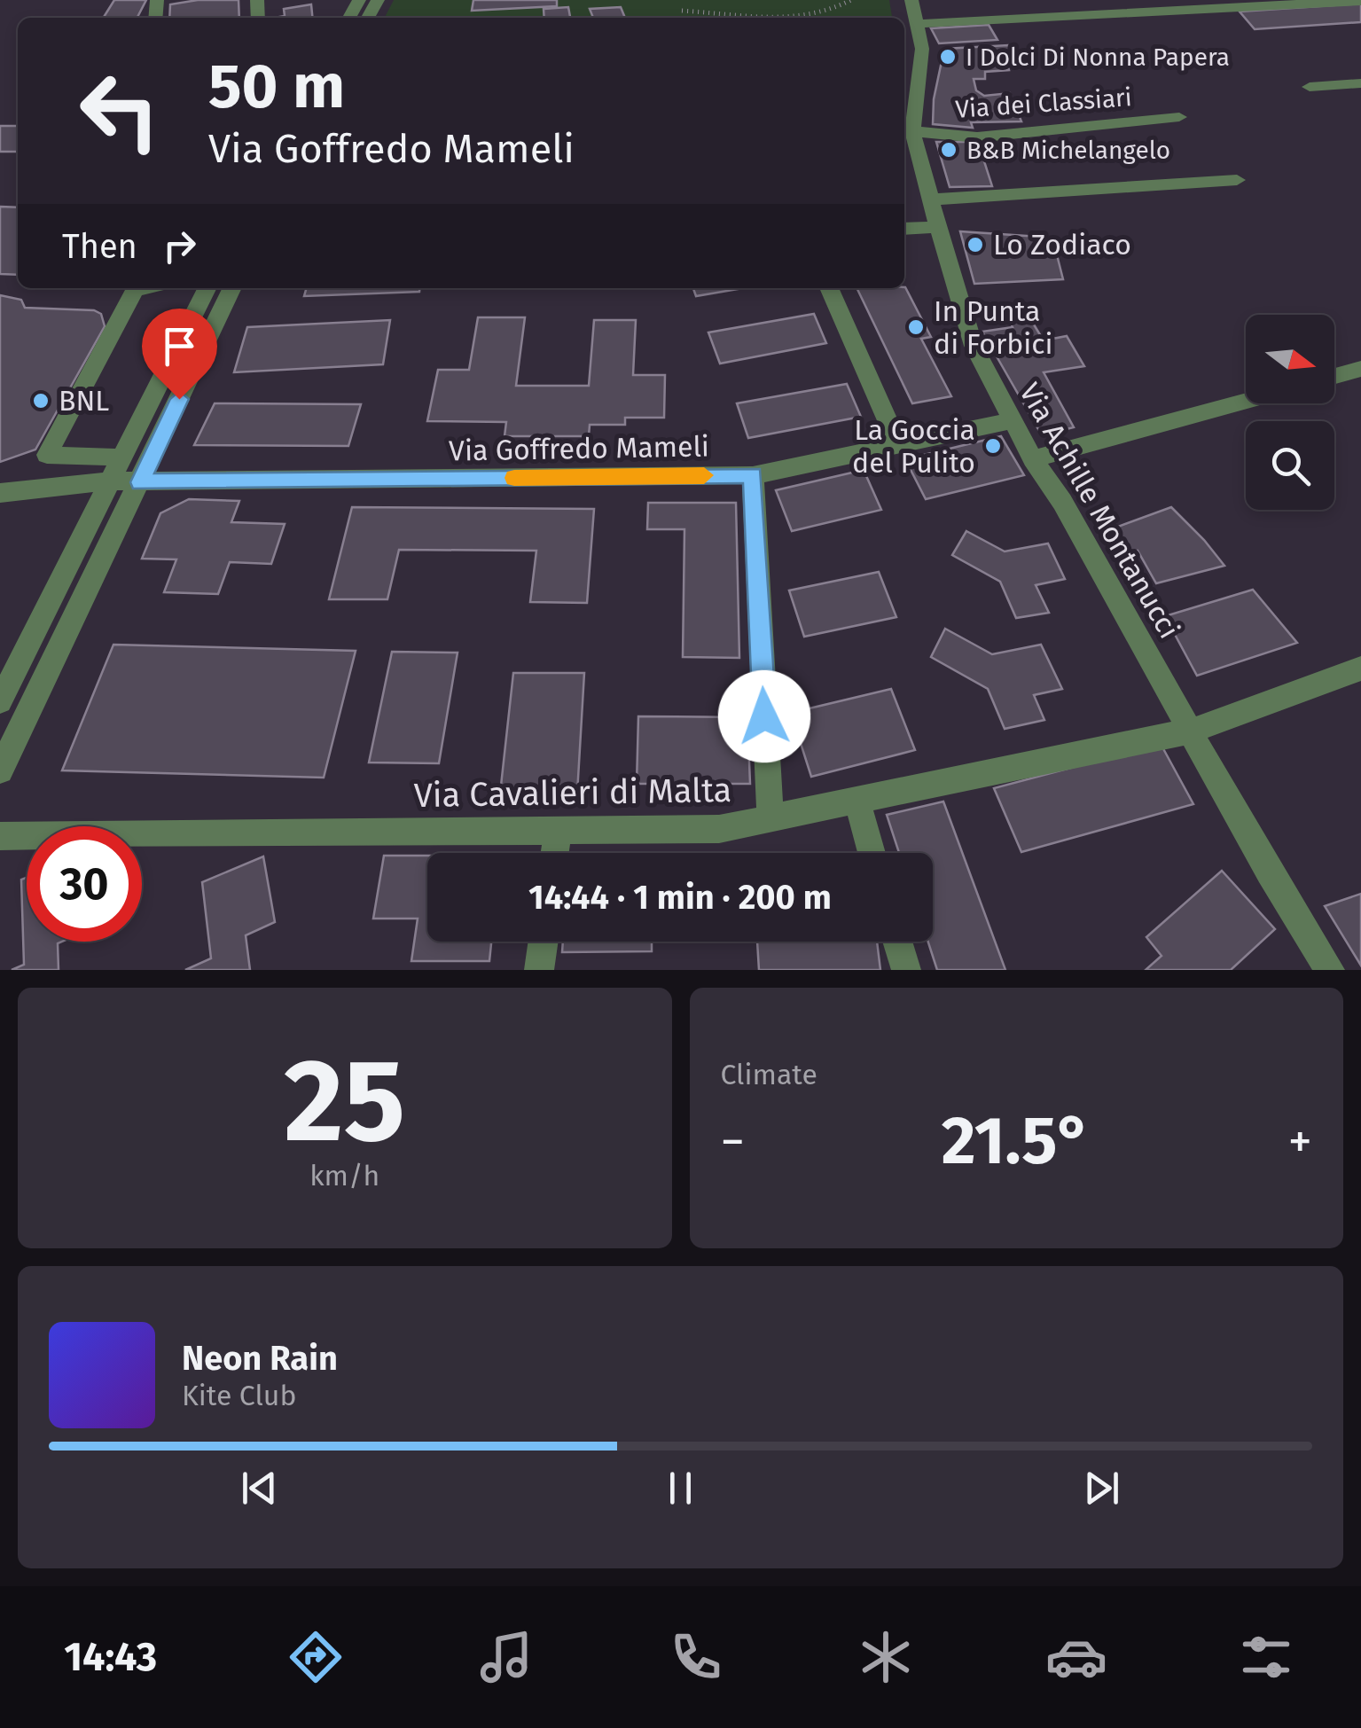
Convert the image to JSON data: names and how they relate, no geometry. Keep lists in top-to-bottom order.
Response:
{
  "streets": {
    "street": [
      "Via dei Classiari",
      "Via Goffredo Mameli",
      "Via Achille Montanucci",
      "Via Cavalieri di Malta"
    ]
  },
  "crossings": [
    ["Via dei Classiari", "Via Achille Montanucci"],
    ["Via Goffredo Mameli", "Via Achille Montanucci"],
    ["Via Achille Montanucci", "Via Cavalieri di Malta"]
  ],
  "places": [
    "I Dolci Di Nonna Papera",
    "B&B Michelangelo",
    "Lo Zodiaco",
    "In Punta di Forbici",
    "BNL",
    "La Goccia del Pulito"
  ],
  "north": "right",
  "page": {
    "turn": ["50 m", "Via Goffredo Mameli"],
    "then": "Then",
    "limit": "30",
    "trip": "14:44 · 1 min · 200 m",
    "tile": [
      ["25", "km/h"],
      "Climate"
    ],
    "heat": ["−", "21.5°", "+"],
    "song": ["Neon Rain", "Kite Club"],
    "tabs": "14:43"
  }
}
